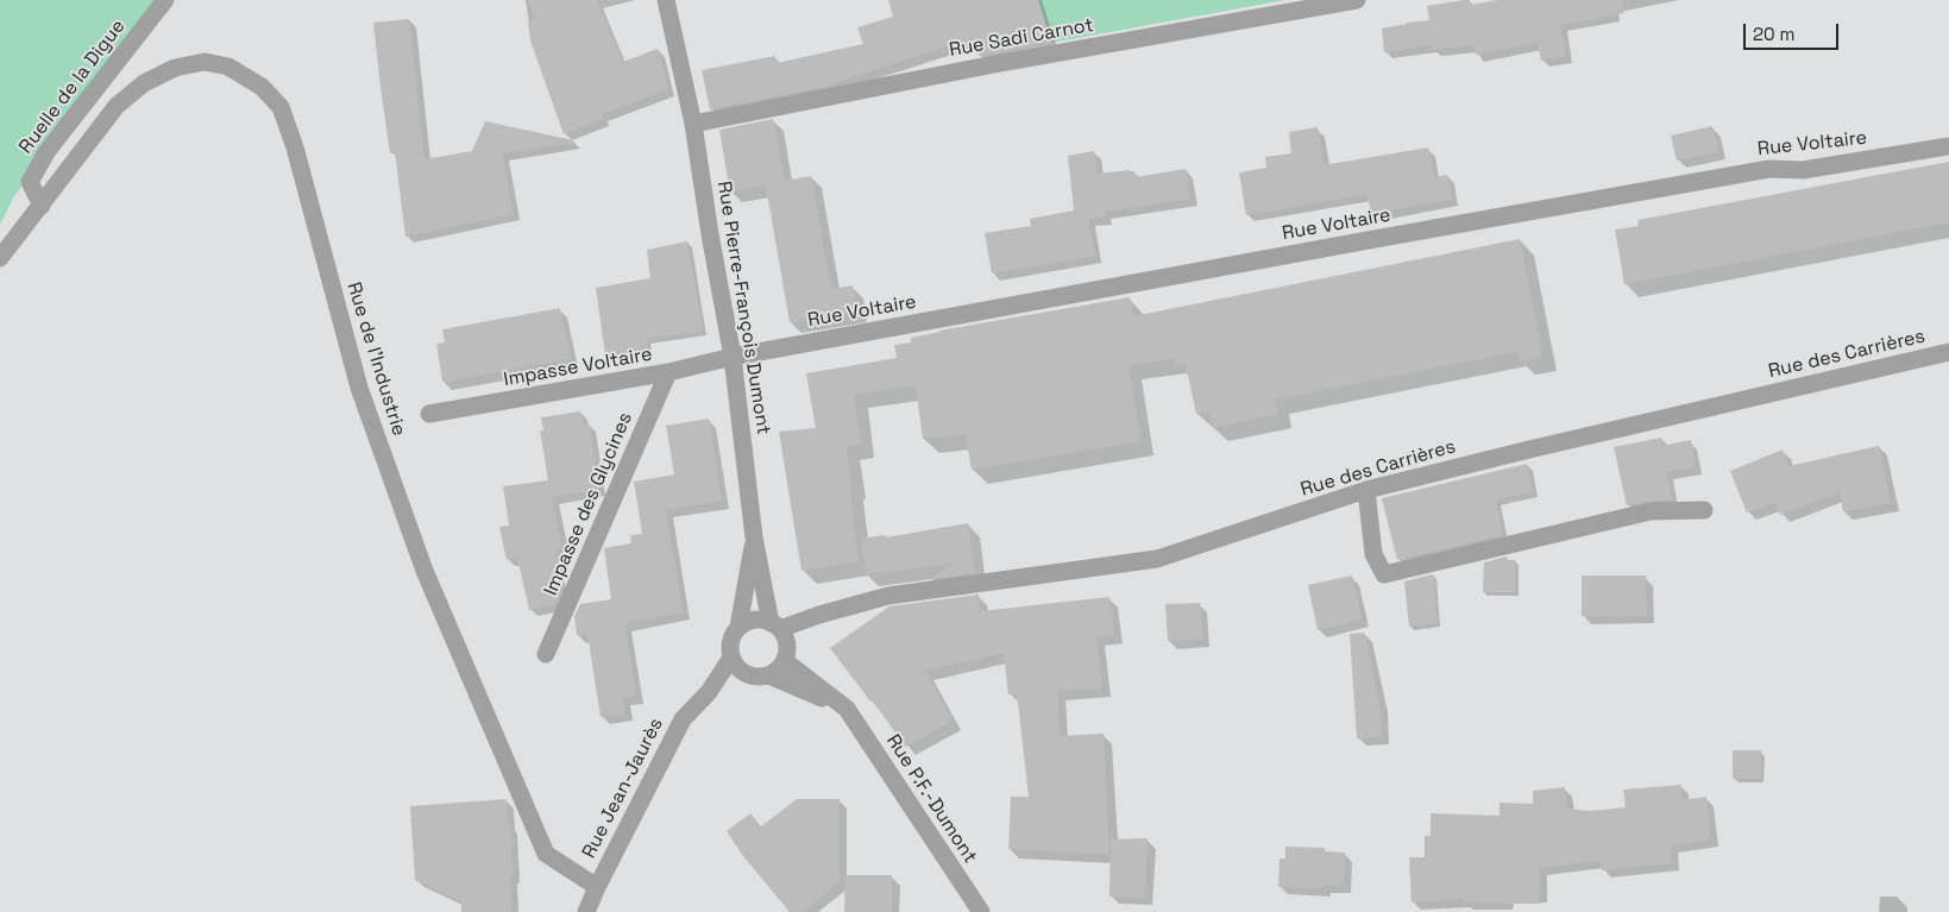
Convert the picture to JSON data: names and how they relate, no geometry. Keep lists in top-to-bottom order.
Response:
{
  "streets": {
    "street": [
      "Rue Sadi Carnot",
      "Ruelle de la Digue",
      "Rue Voltaire",
      "Rue Pierre-François Dumont",
      "Rue des Carrières",
      "Rue de l'Industrie",
      "Impasse Voltaire",
      "Impasse des Glycines",
      "Rue Jean-Jaurès",
      "Rue P.F.-Dumont"
    ]
  },
  "crossings": [
    ["Rue Sadi Carnot", "Rue Pierre-François Dumont"],
    ["Ruelle de la Digue", "Rue de l'Industrie"],
    ["Rue Voltaire", "Rue Pierre-François Dumont"],
    ["Rue Voltaire", "Impasse Voltaire"],
    ["Rue Pierre-François Dumont", "Rue des Carrières"],
    ["Rue Pierre-François Dumont", "Impasse Voltaire"],
    ["Rue Pierre-François Dumont", "Rue Jean-Jaurès"],
    ["Rue Pierre-François Dumont", "Rue P.F.-Dumont"],
    ["Rue des Carrières", "Rue Jean-Jaurès"],
    ["Rue des Carrières", "Rue P.F.-Dumont"],
    ["Rue de l'Industrie", "Rue Jean-Jaurès"],
    ["Impasse Voltaire", "Impasse des Glycines"],
    ["Rue Jean-Jaurès", "Rue P.F.-Dumont"]
  ],
  "scale_bar": "20 m"
}
